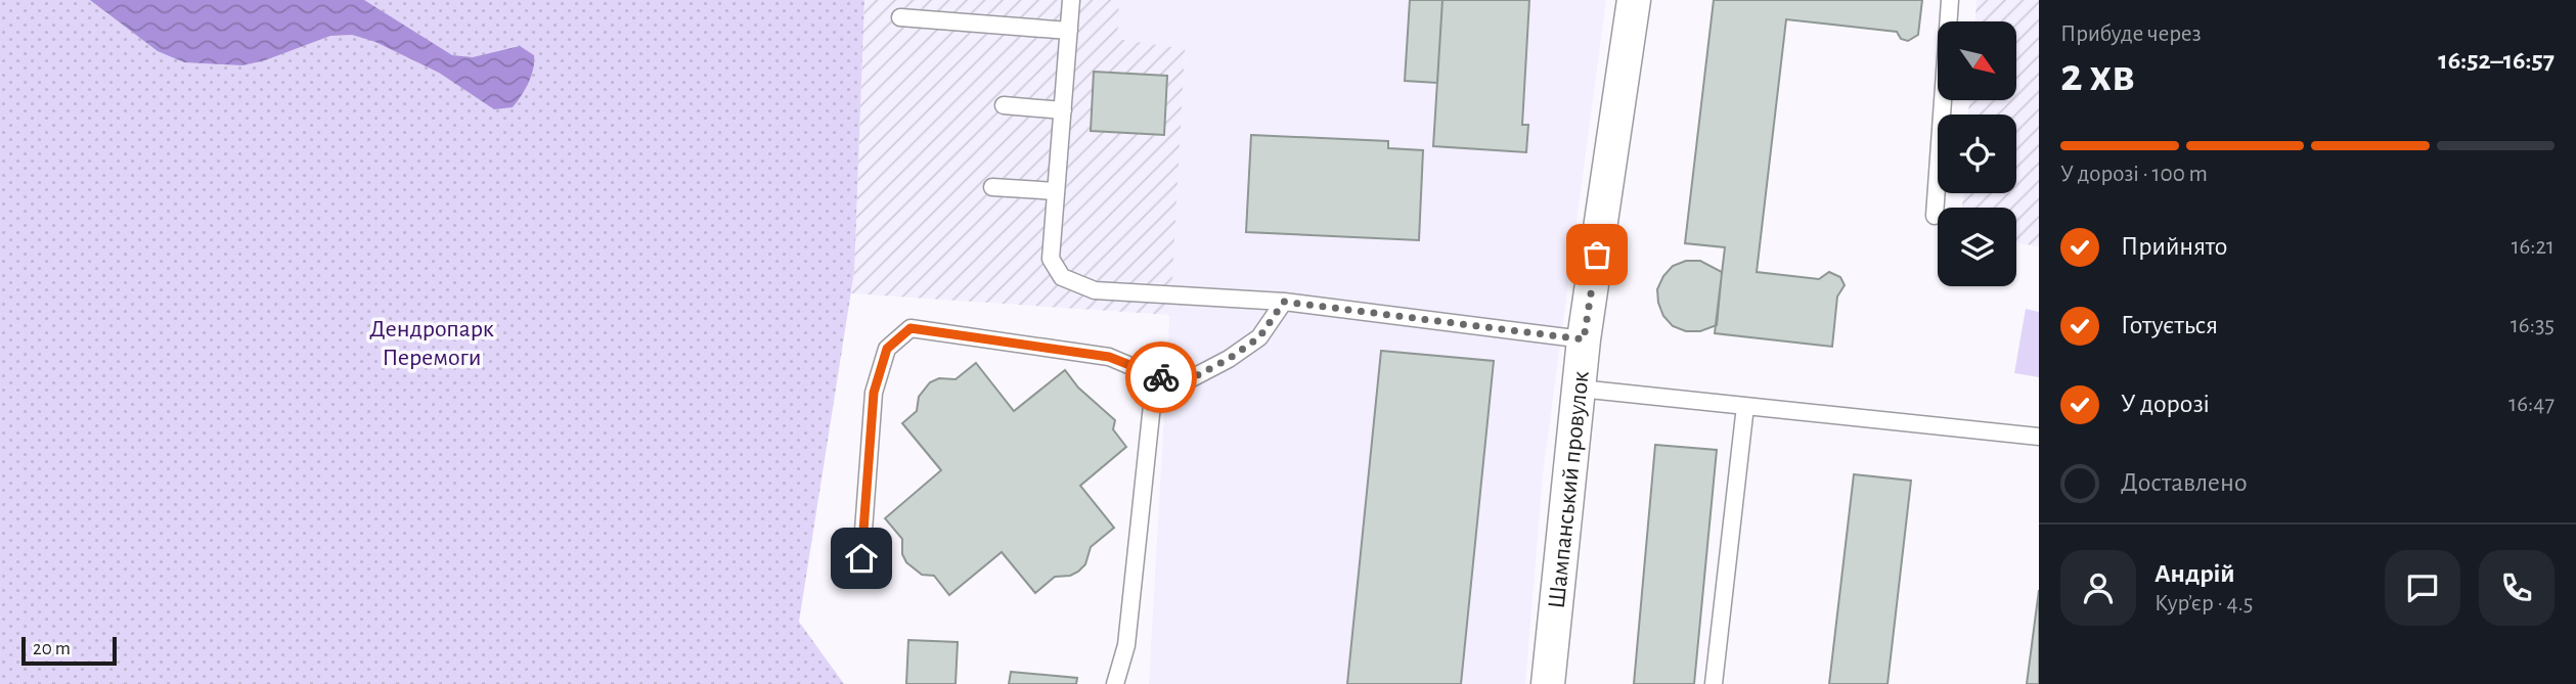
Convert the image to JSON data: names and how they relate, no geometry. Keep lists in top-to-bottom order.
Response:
{
  "streets": {
    "street": ["Шампанський провулок"]
  },
  "parks": ["Дендропарк Перемоги"],
  "scale_bar": "20 m",
  "north": "bottom right",
  "page": {
    "heading": ["2 хв", "Прибуде через", "16:52–16:57"],
    "panel": ["Андрій", "Кур’єр · 4.5"],
    "bar": "У дорозі · 100 m",
    "list": [
      ["Прийнято", "16:21"],
      ["Готується", "16:35"],
      ["У дорозі", "16:47"],
      "Доставлено"
    ],
    "scale": "20 m"
  }
}
